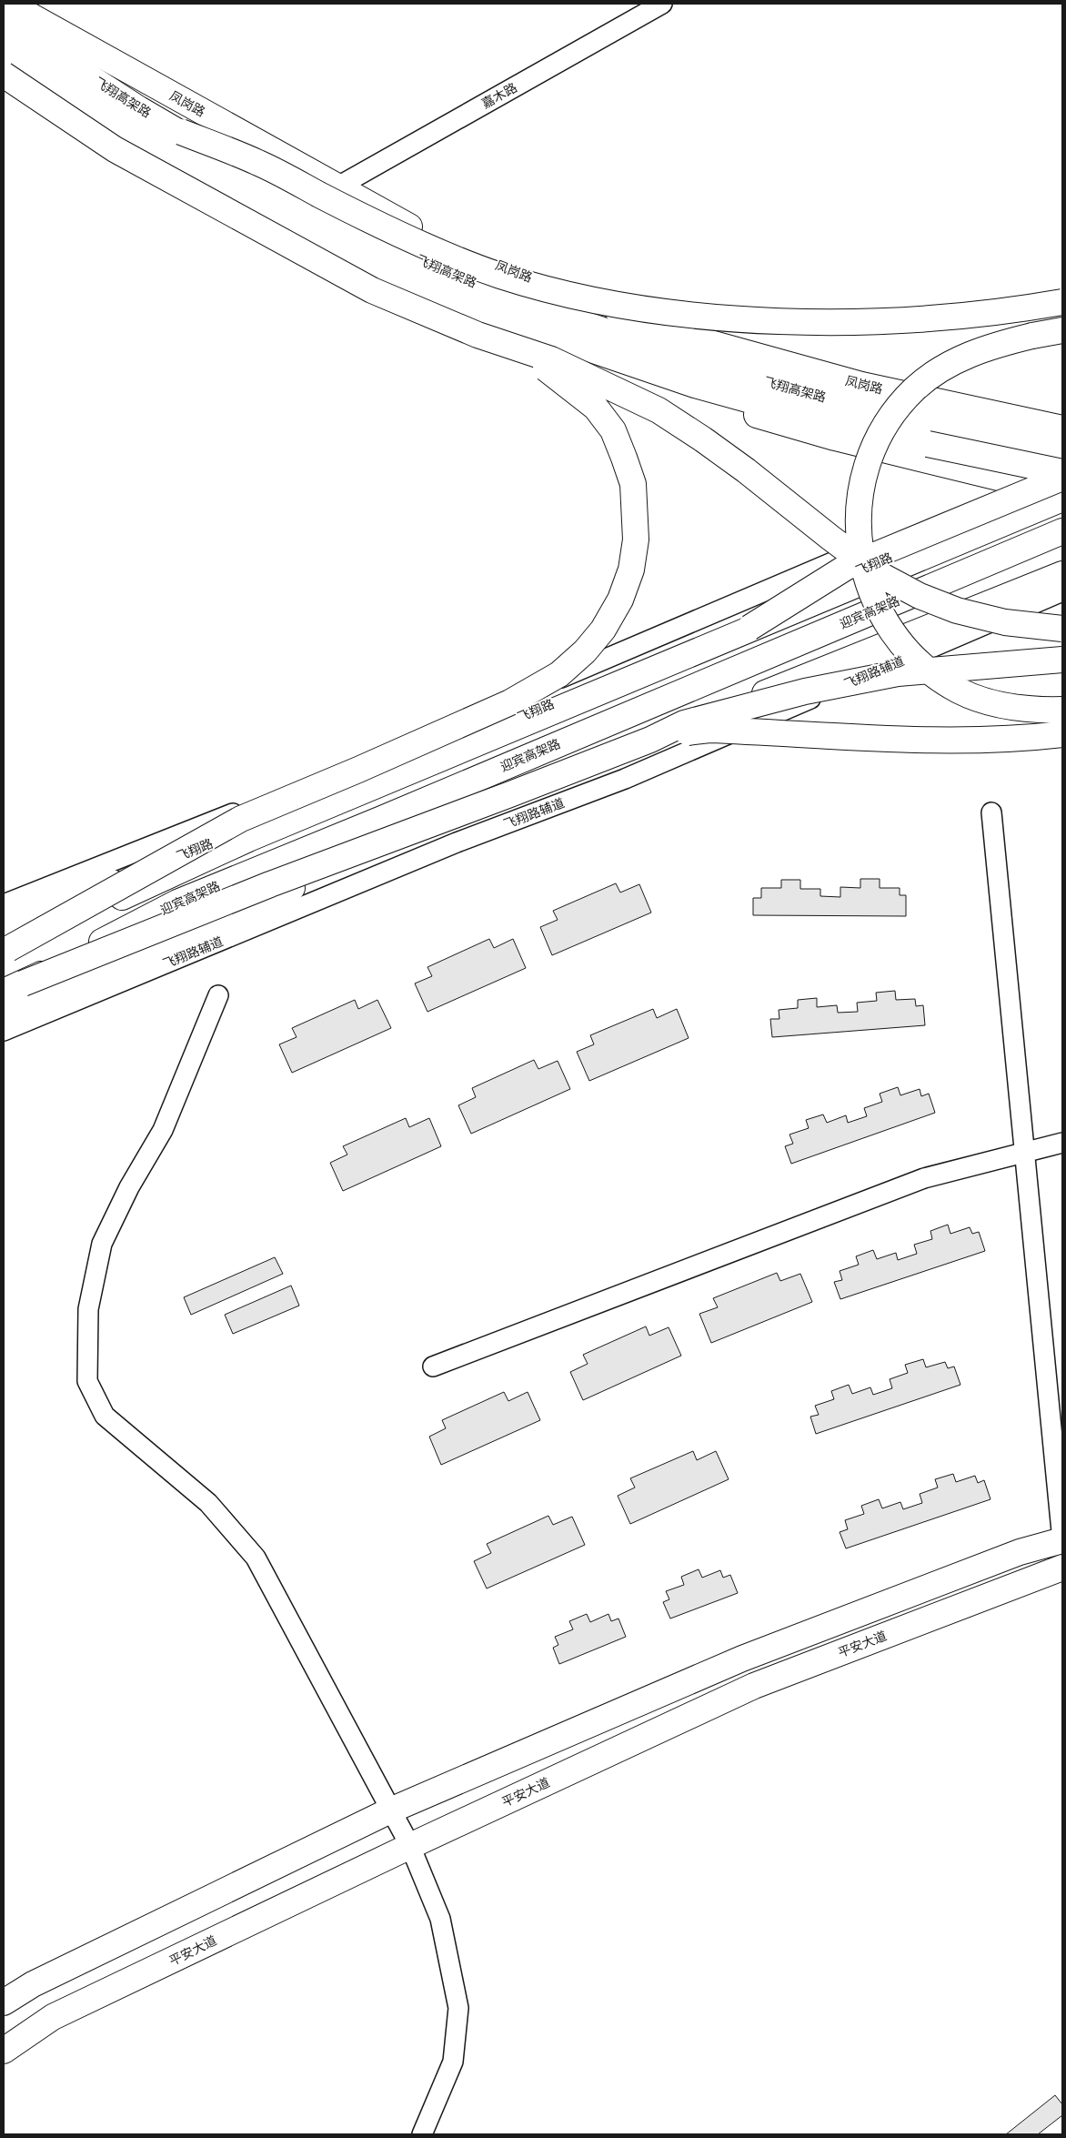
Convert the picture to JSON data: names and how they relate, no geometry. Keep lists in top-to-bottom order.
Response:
{
  "streets": {
    "main road": [
      "飞翔高架路",
      "凤岗路",
      "飞翔路",
      "迎宾高架路",
      "平安大道"
    ],
    "street": ["嘉木路", "飞翔路辅道"]
  },
  "crossings": [
    ["嘉木路", "凤岗路"]
  ]
}
